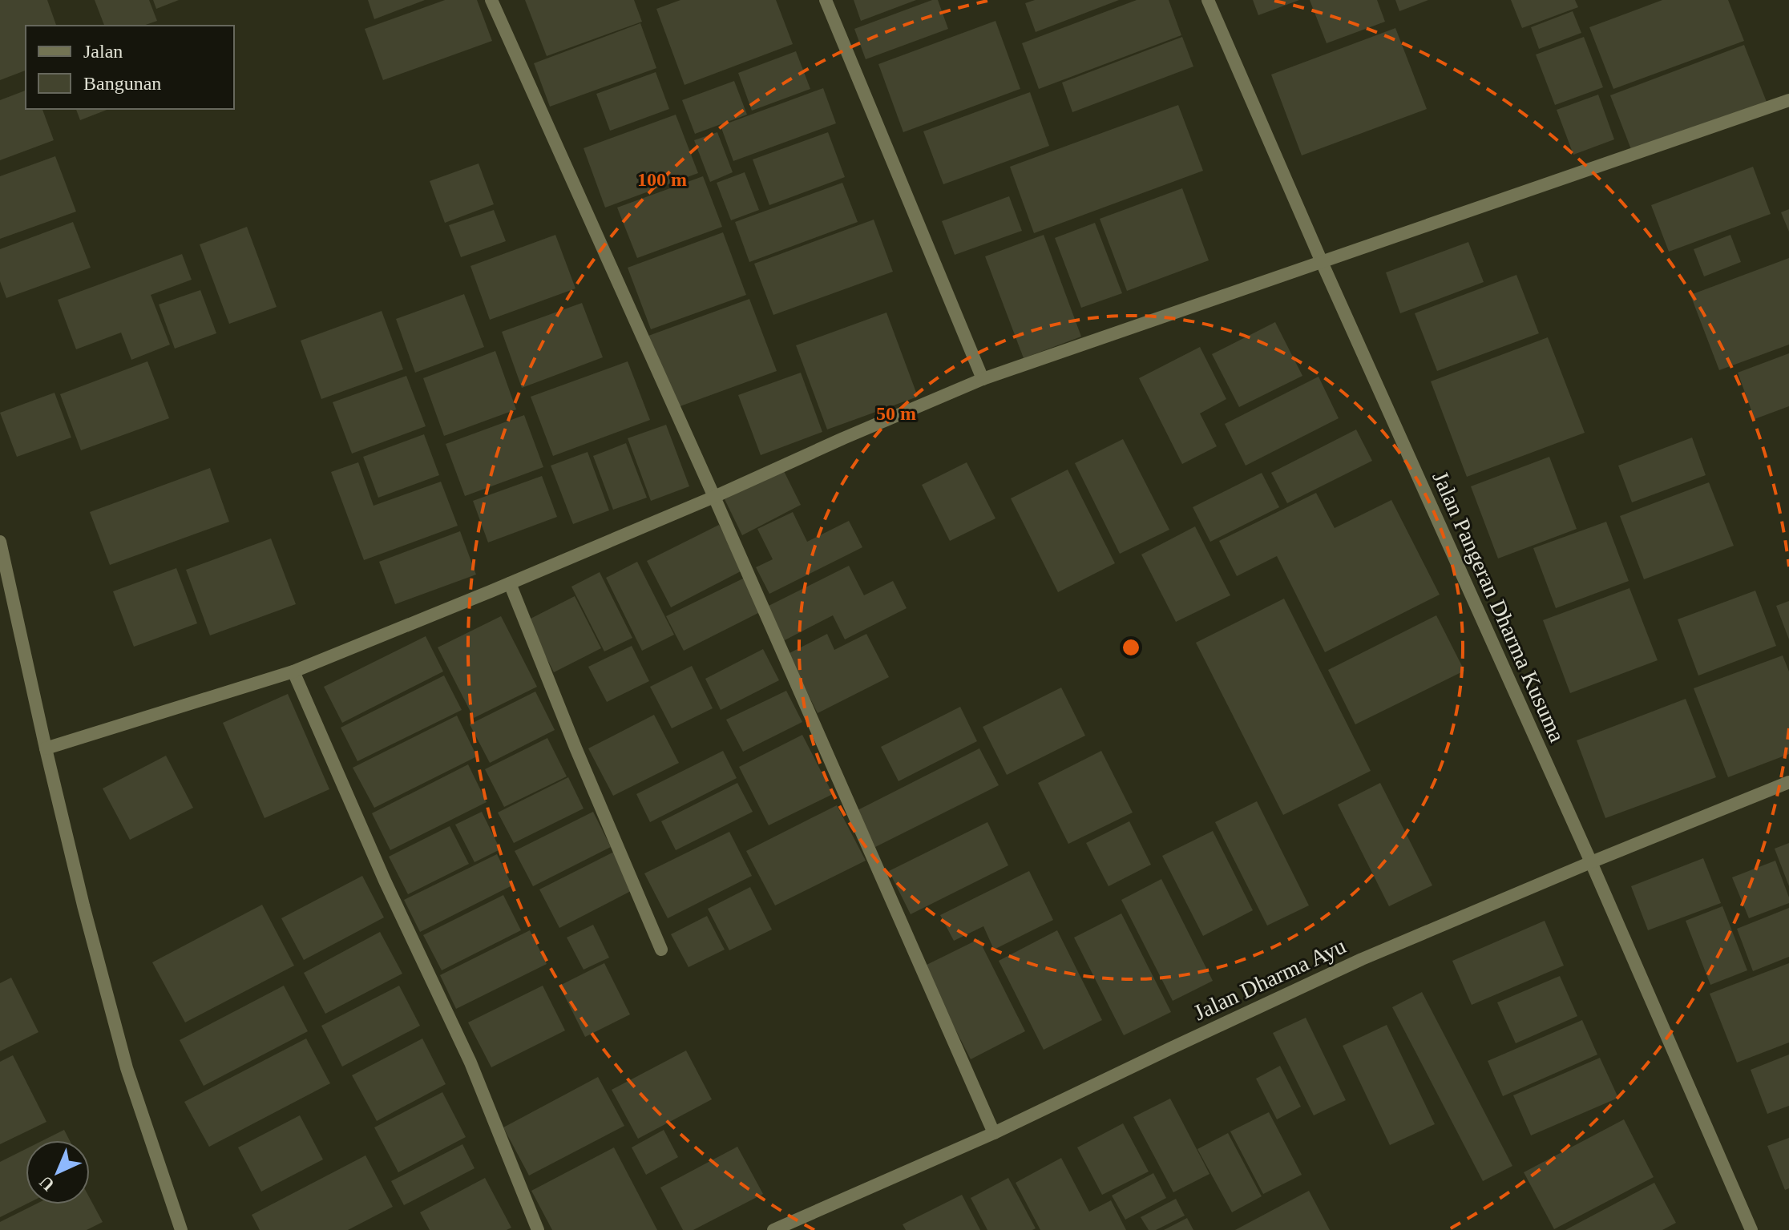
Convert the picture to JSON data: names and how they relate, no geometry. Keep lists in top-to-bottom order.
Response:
{
  "streets": {
    "street": ["Jalan Pangeran Dharma Kusuma", "Jalan Dharma Ayu"]
  },
  "crossings": [
    ["Jalan Pangeran Dharma Kusuma", "Jalan Dharma Ayu"]
  ],
  "legend": ["Jalan", "Bangunan"],
  "north": "bottom left",
  "rings": ["100 m", "50 m"]
}
